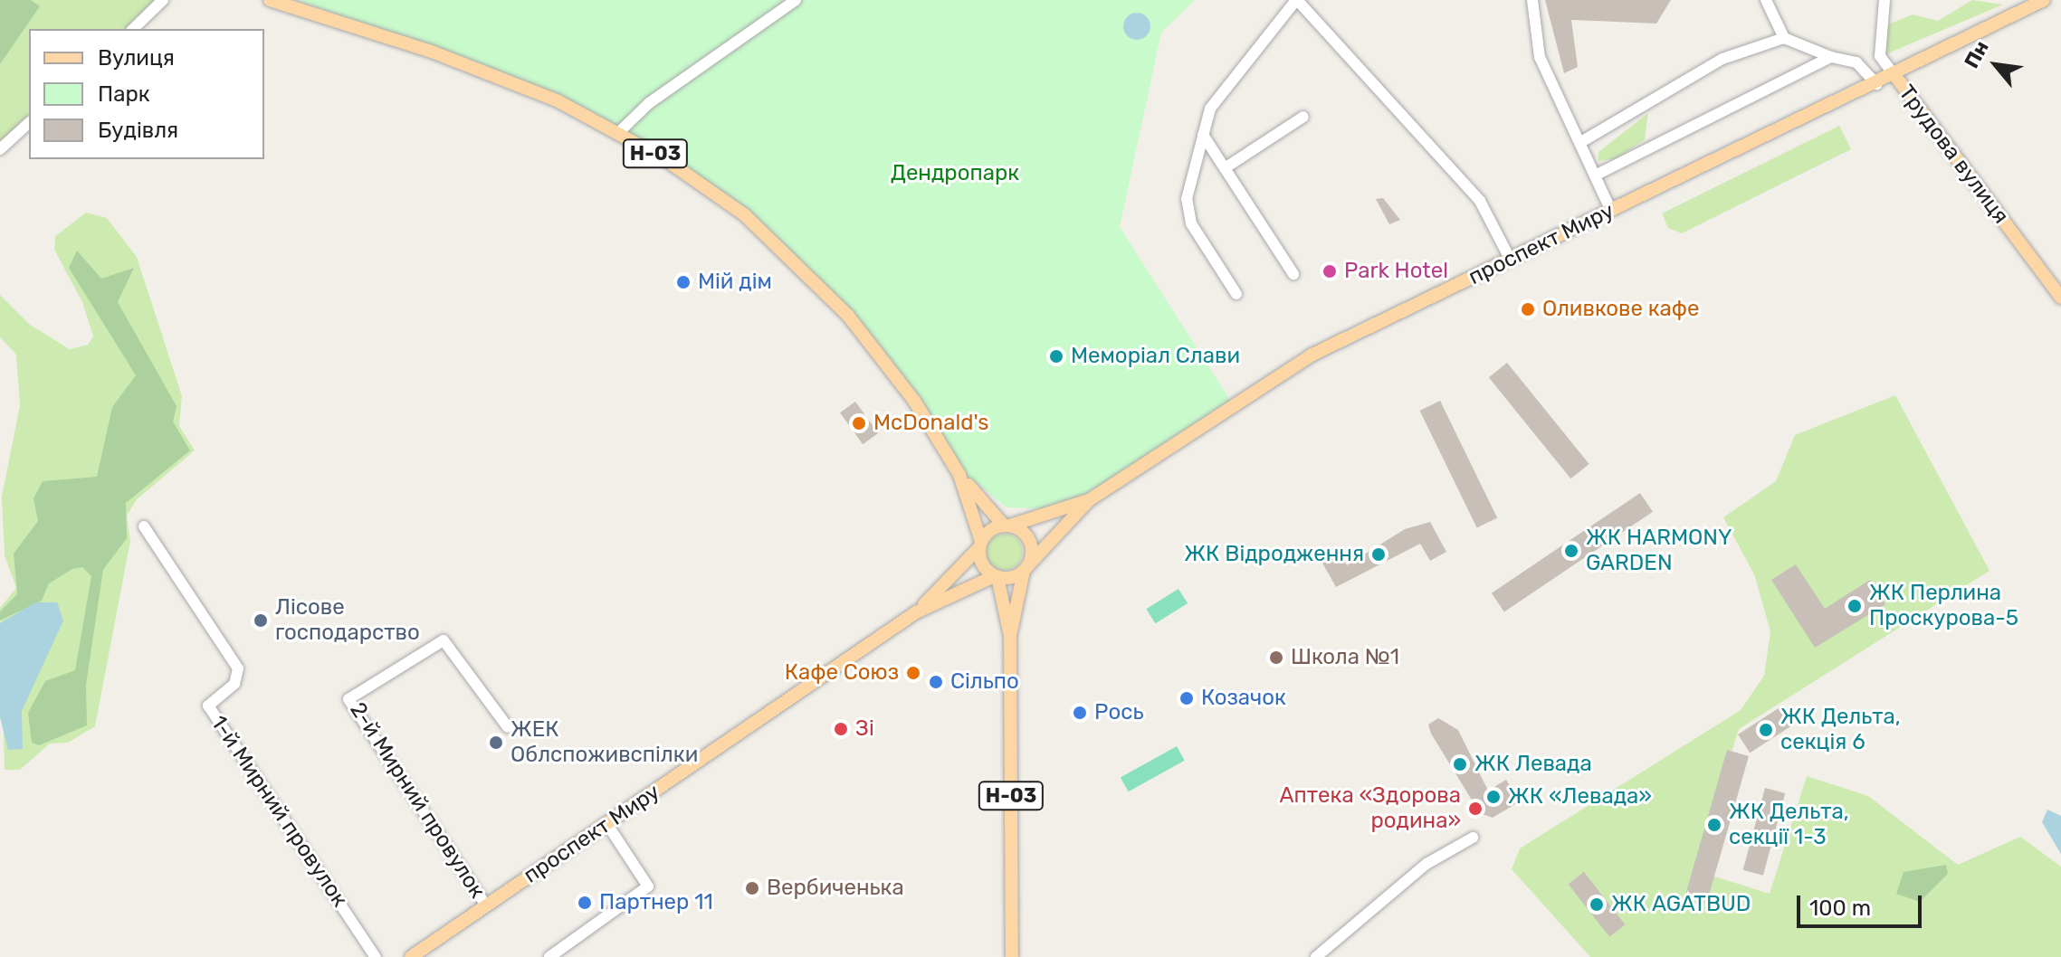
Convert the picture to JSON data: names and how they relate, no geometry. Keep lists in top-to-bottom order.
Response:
{
  "streets": {
    "main road": ["Н-03", "Трудова вулиця", "проспект Миру"],
    "street": ["2-й Мирний провулок", "1-й Мирний провулок"]
  },
  "crossings": [
    ["Н-03", "проспект Миру"],
    ["Трудова вулиця", "проспект Миру"],
    ["проспект Миру", "2-й Мирний провулок"]
  ],
  "parks": ["Дендропарк"],
  "places": [
    "Park Hotel",
    "Мій дім",
    "Оливкове кафе",
    "Меморіал Слави",
    "McDonald's",
    "ЖК HARMONY GARDEN",
    "ЖК Відродження",
    "ЖК Перлина Проскурова-5",
    "Лісове господарство",
    "Школа №1",
    "Кафе Союз",
    "Сільпо",
    "Козачок",
    "Рось",
    "Зі",
    "ЖК Дельта, секція 6",
    "ЖЕК Облспоживспілки",
    "ЖК Левада",
    "ЖК «Левада»",
    "Аптека «Здорова родина»",
    "ЖК Дельта, секції 1-3",
    "Вербиченька",
    "Партнер 11",
    "ЖК AGATBUD"
  ],
  "legend": ["Вулиця", "Парк", "Будівля"],
  "scale_bar": "100 m",
  "north": "top left"
}
